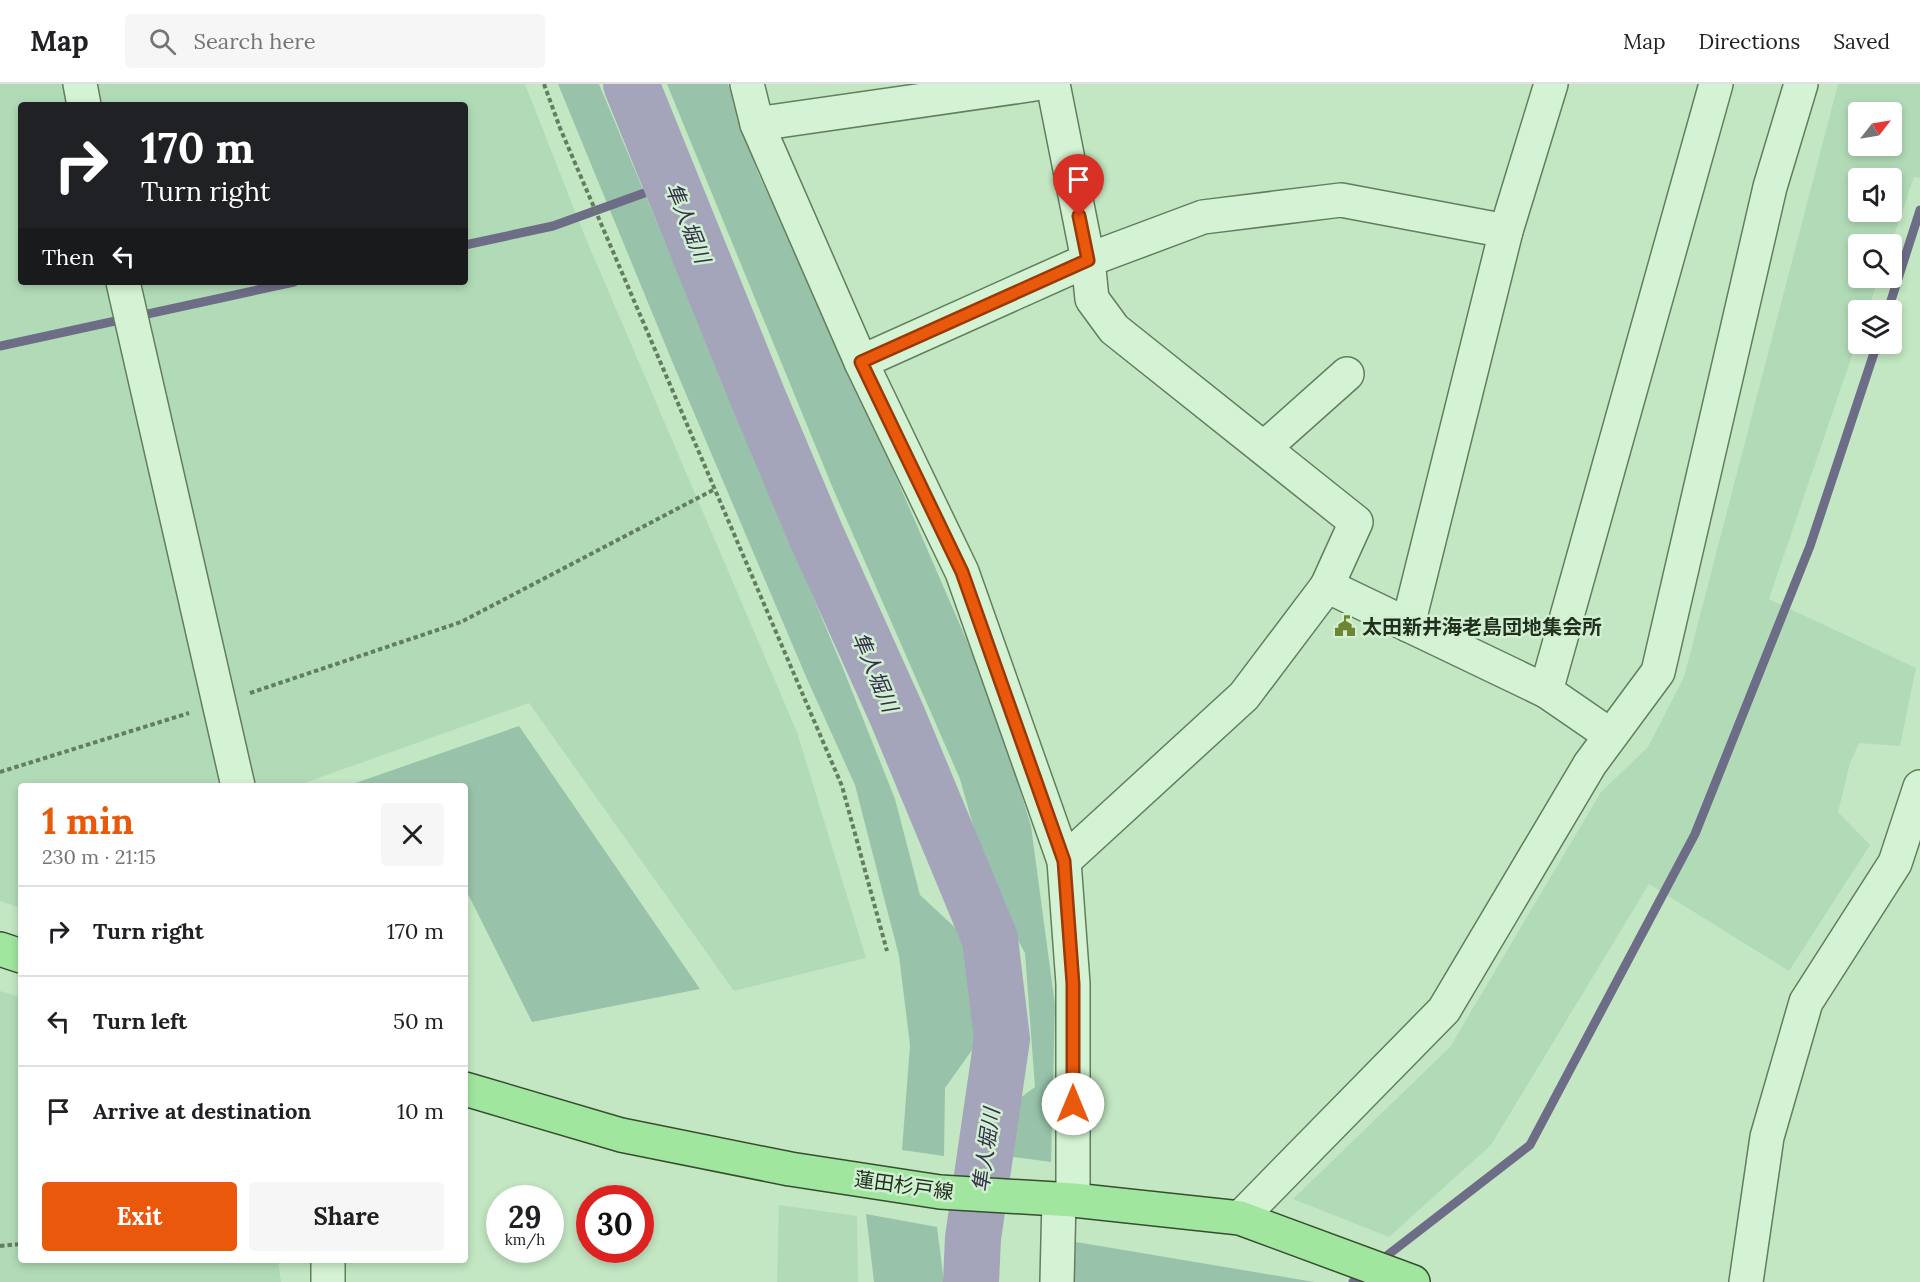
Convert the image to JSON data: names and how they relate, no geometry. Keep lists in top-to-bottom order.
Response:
{
  "streets": {
    "main road": ["蓮田杉戸線"]
  },
  "water": ["隼人堀川"],
  "places": {
    "public building": ["太田新井海老島団地集会所"]
  },
  "north": "top right",
  "page": {
    "header": "Map",
    "search": "Search here",
    "nav": ["Map", "Directions", "Saved"],
    "turn": ["170 m", "Turn right"],
    "then": "Then",
    "heading": ["1 min", "230 m · 21:15"],
    "list": [
      {
        "name": "Turn right",
        "value": "170 m"
      },
      {
        "name": "Turn left",
        "value": "50 m"
      },
      {
        "name": "Arrive at destination",
        "value": "10 m"
      }
    ],
    "buttons": ["Exit", "Share"],
    "speed": "29 km/h",
    "limit": "30"
  }
}
